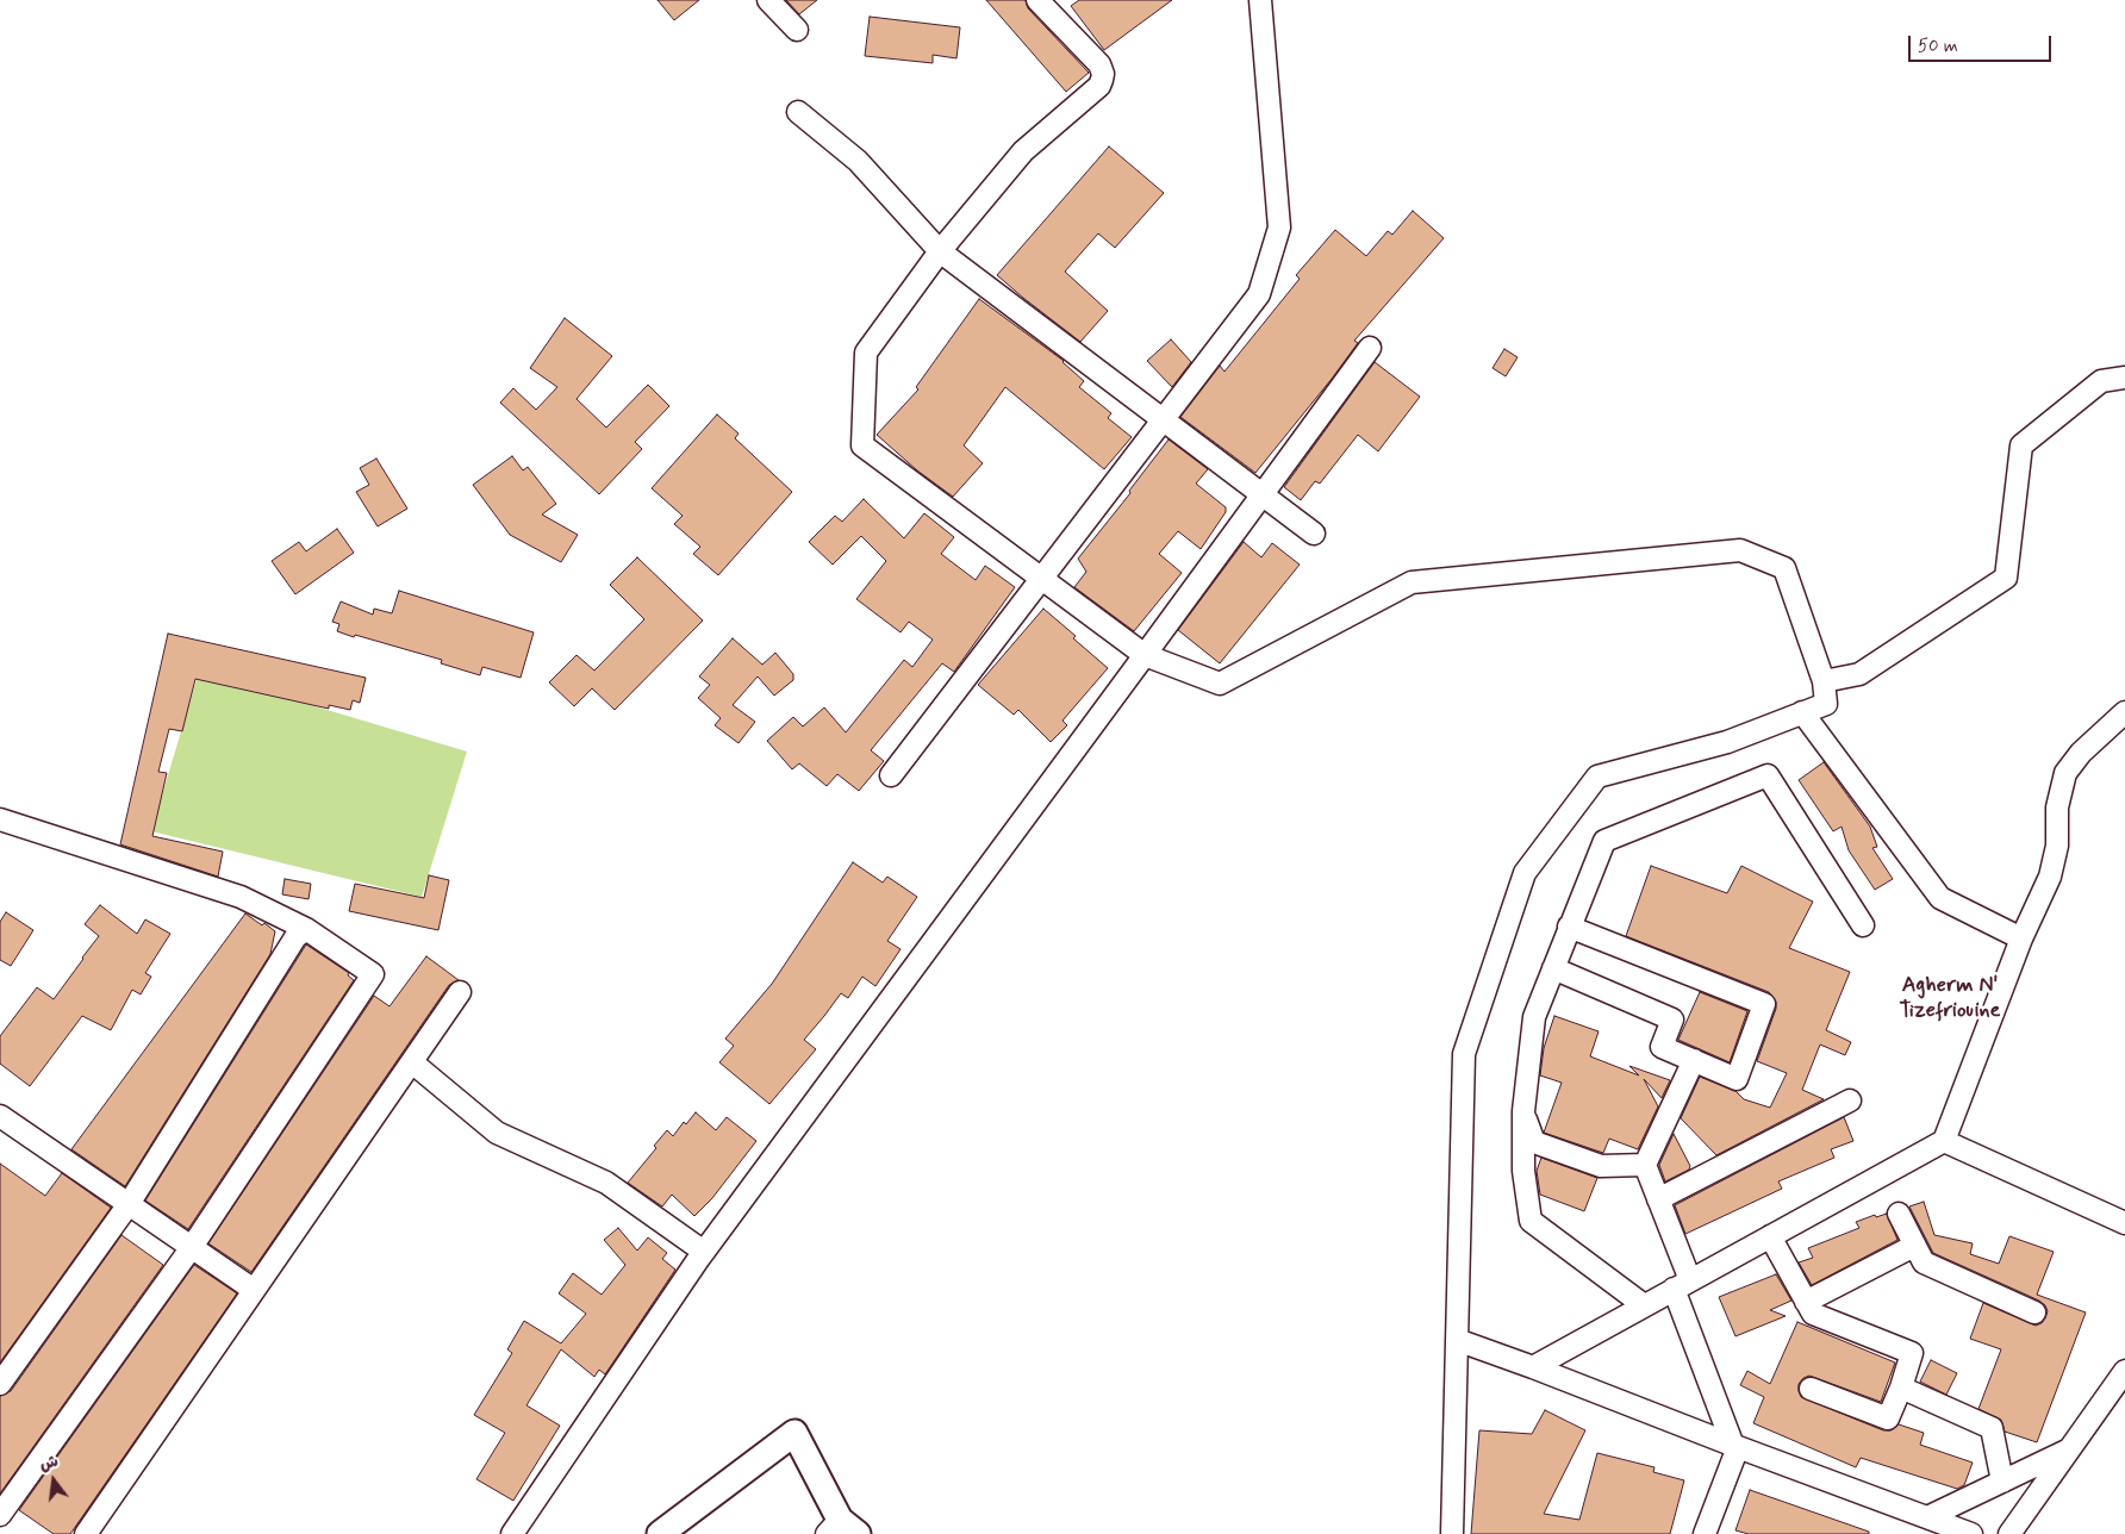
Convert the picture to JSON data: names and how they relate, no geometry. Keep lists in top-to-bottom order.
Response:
{
  "districts": ["Agherm N' Tizefriouine"],
  "scale_bar": "50 m",
  "north": "top"
}
